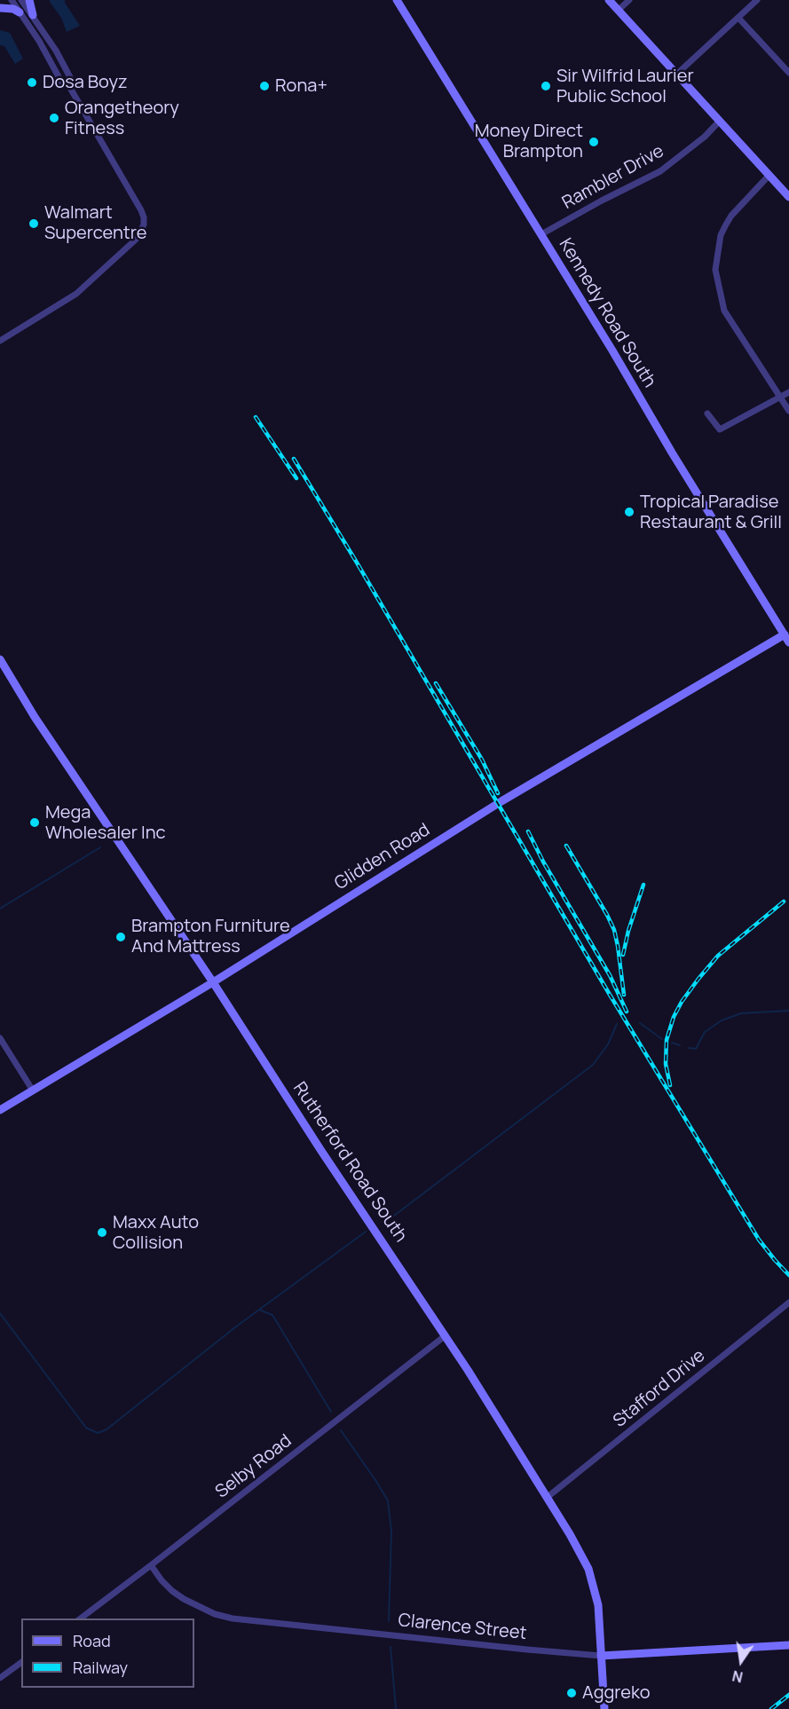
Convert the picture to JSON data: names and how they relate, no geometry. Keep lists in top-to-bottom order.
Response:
{
  "streets": {
    "street": [
      "Rambler Drive",
      "Kennedy Road South",
      "Glidden Road",
      "Rutherford Road South",
      "Stafford Drive",
      "Selby Road",
      "Clarence Street"
    ]
  },
  "crossings": [
    ["Rambler Drive", "Kennedy Road South"],
    ["Kennedy Road South", "Glidden Road"],
    ["Glidden Road", "Rutherford Road South"],
    ["Rutherford Road South", "Stafford Drive"],
    ["Rutherford Road South", "Selby Road"],
    ["Rutherford Road South", "Clarence Street"],
    ["Selby Road", "Clarence Street"]
  ],
  "places": [
    "Dosa Boyz",
    "Rona+",
    "Sir Wilfrid Laurier Public School",
    "Orangetheory Fitness",
    "Money Direct Brampton",
    "Walmart Supercentre",
    "Tropical Paradise Restaurant & Grill",
    "Mega Wholesaler Inc",
    "Brampton Furniture And Mattress",
    "Maxx Auto Collision",
    "Aggreko"
  ],
  "legend": ["Road", "Railway"],
  "north": "bottom"
}
